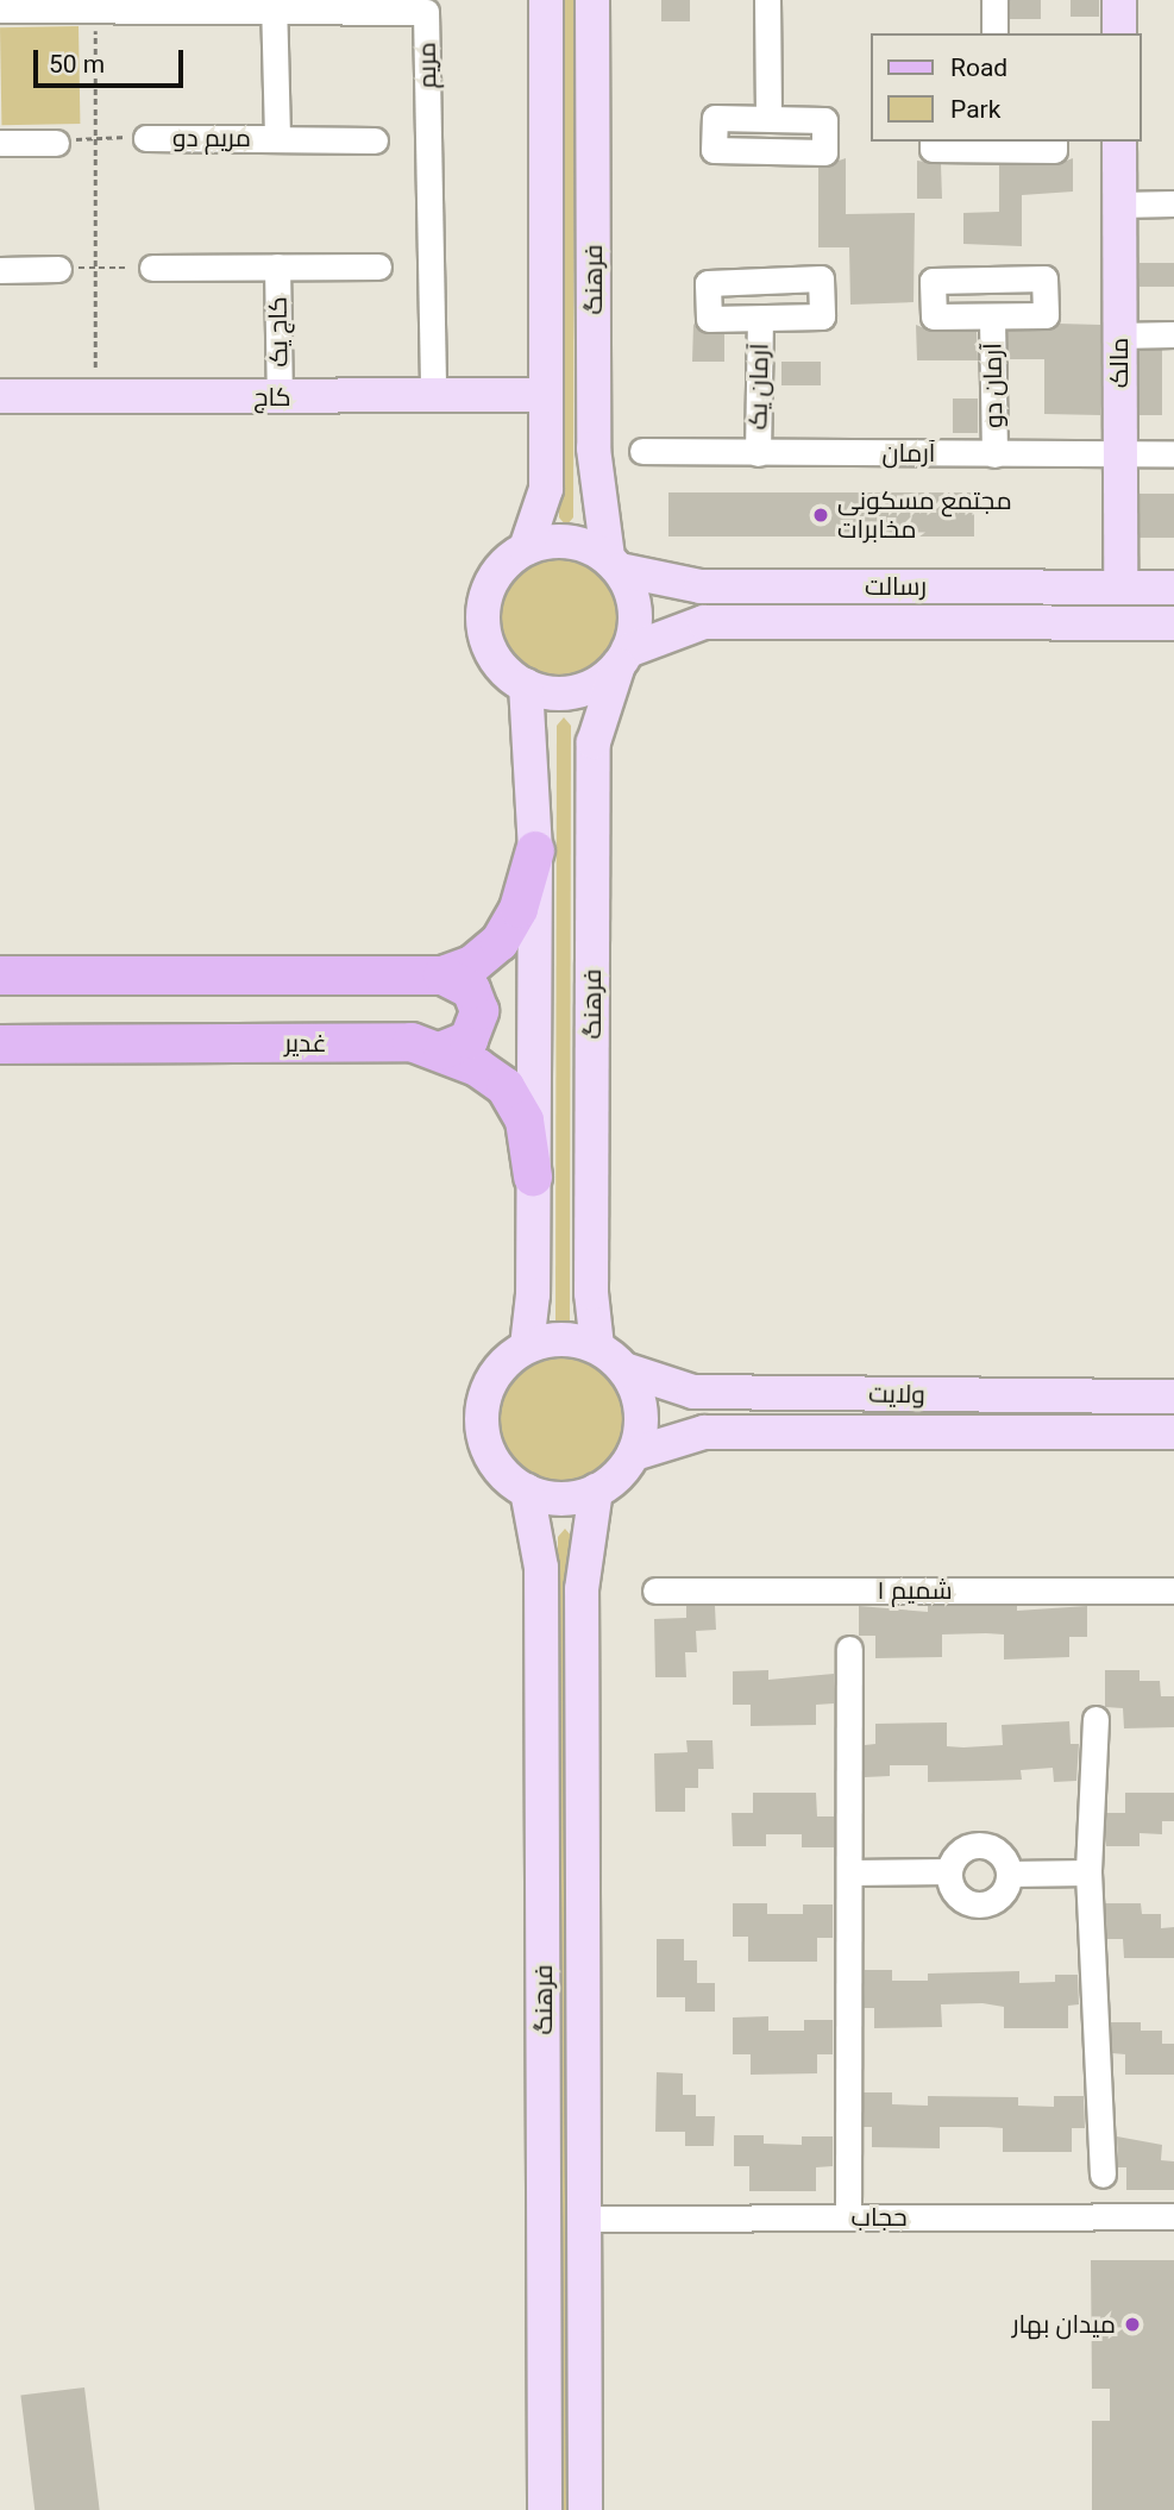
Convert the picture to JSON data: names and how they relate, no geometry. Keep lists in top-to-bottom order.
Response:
{
  "streets": {
    "main road": [
      "فرهنگ",
      "مالک",
      "کاج",
      "رسالت",
      "غدیر",
      "ولایت"
    ],
    "street": [
      "مریم",
      "مریم دو",
      "کاج یک",
      "آرمان دو",
      "آرمان یک",
      "آرمان",
      "شمیم ۱",
      "حجاب"
    ]
  },
  "crossings": [
    ["مریم", "مریم دو"],
    ["مریم", "کاج"],
    ["فرهنگ", "کاج"],
    ["فرهنگ", "رسالت"],
    ["فرهنگ", "ولایت"],
    ["فرهنگ", "حجاب"],
    ["کاج یک", "کاج"],
    ["مالک", "آرمان"],
    ["مالک", "رسالت"],
    ["آرمان دو", "آرمان"],
    ["آرمان یک", "آرمان"]
  ],
  "places": ["مجتمع مسکونی مخابرات", "میدان بهار"],
  "legend": ["Road", "Park"],
  "scale_bar": "50 m"
}
